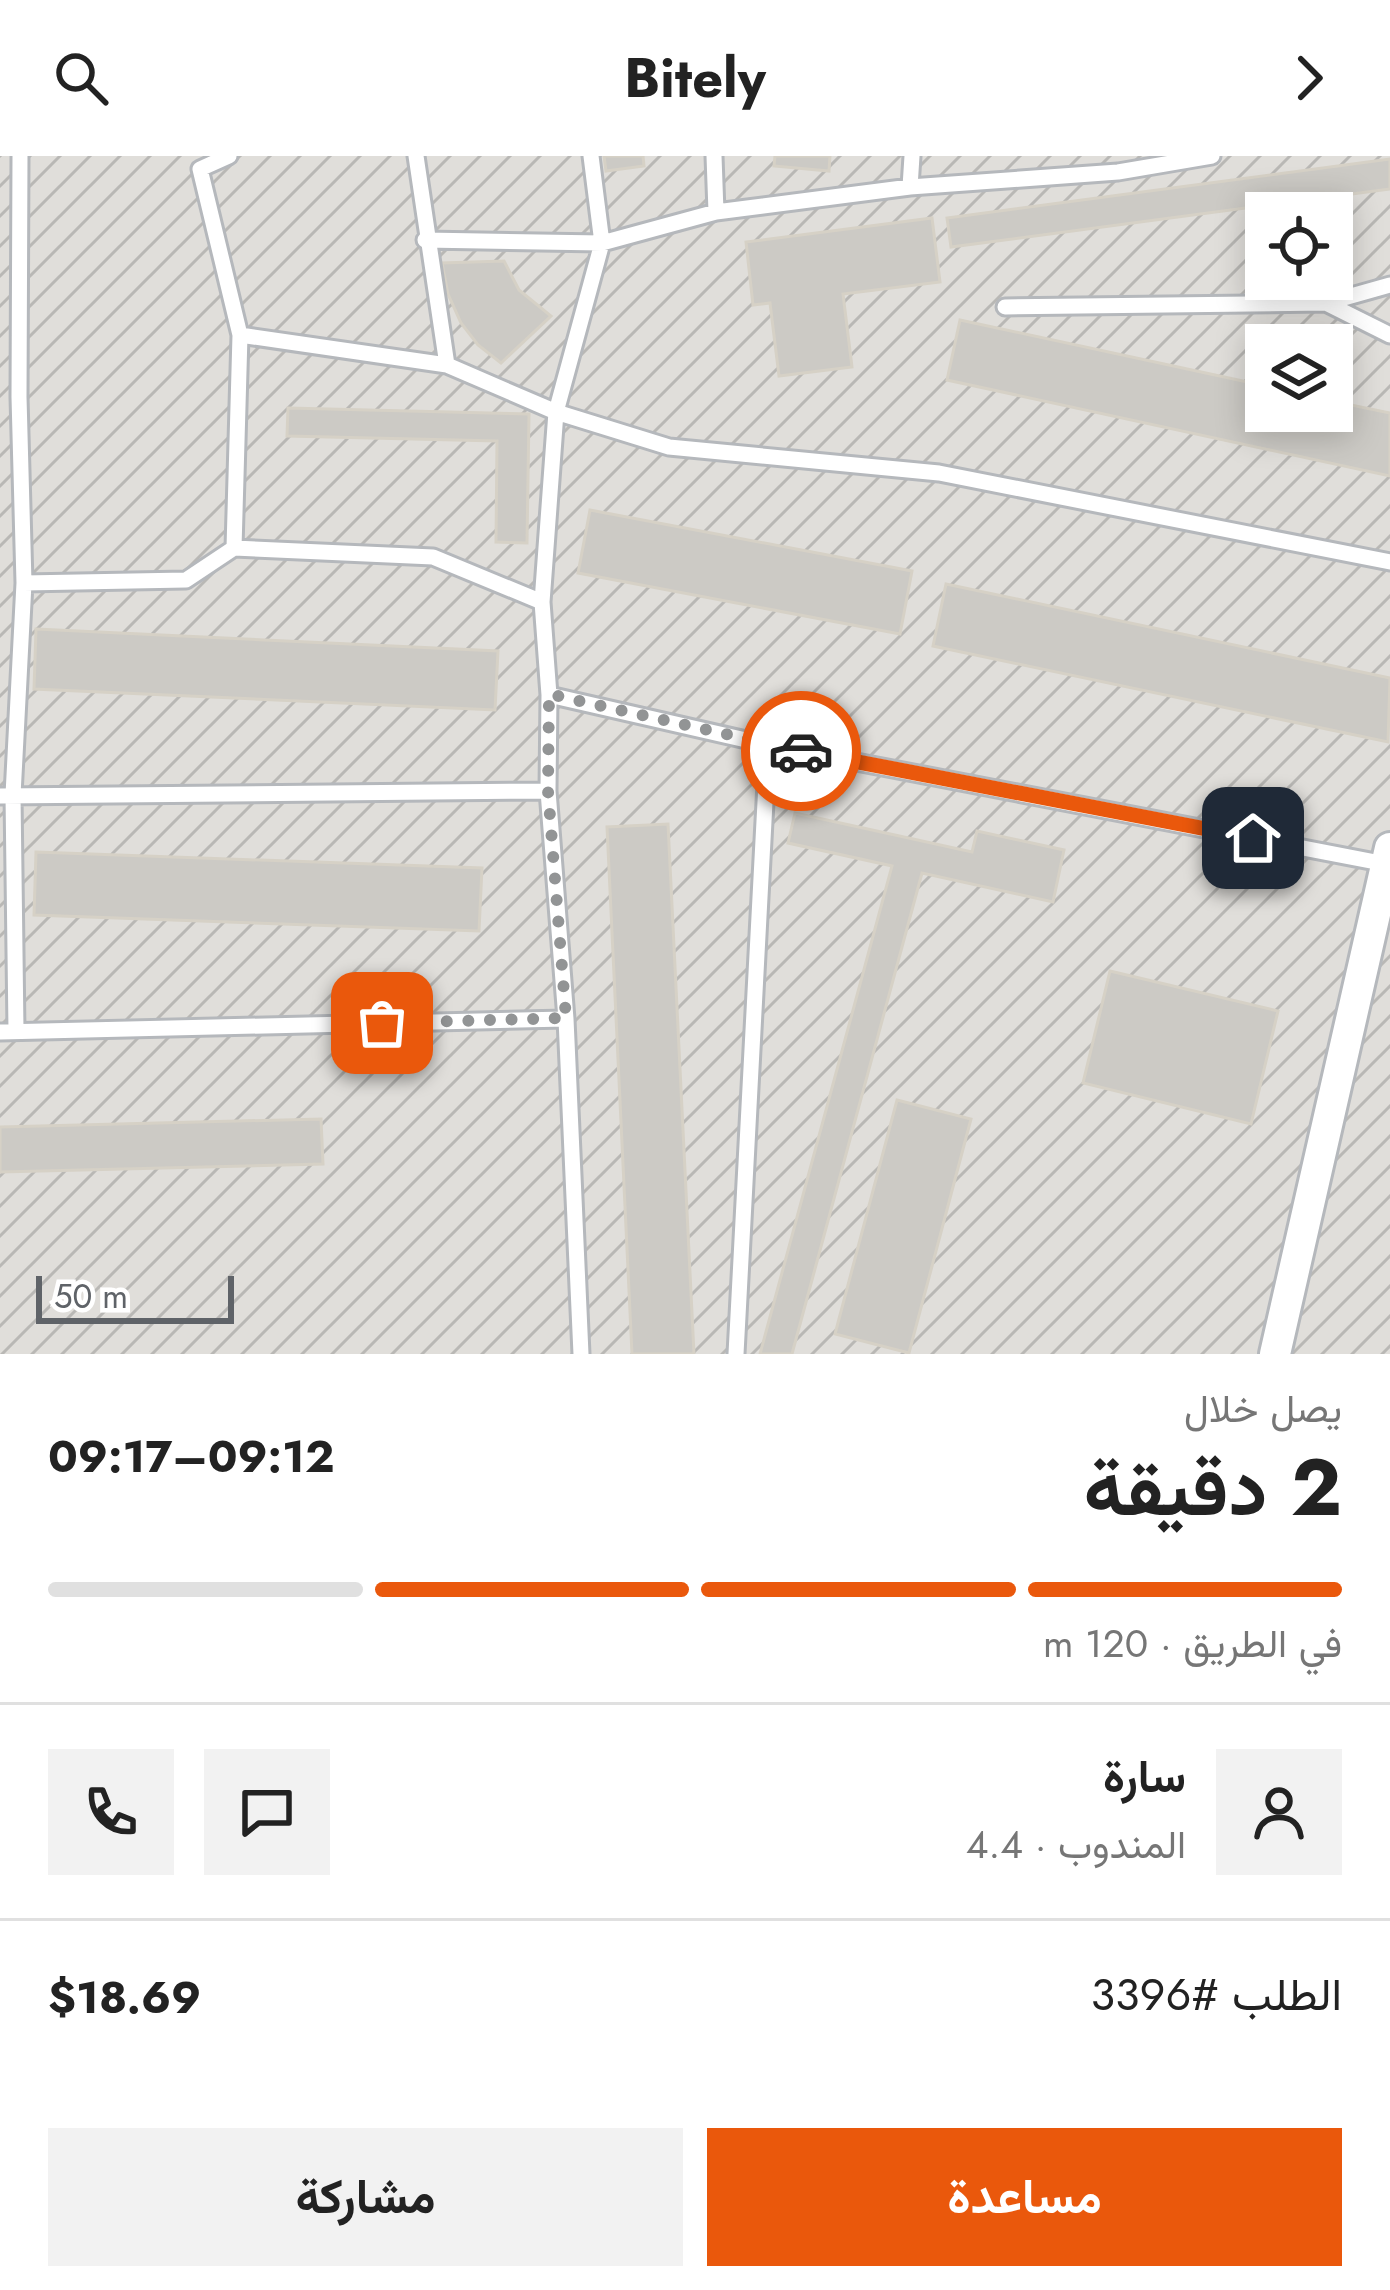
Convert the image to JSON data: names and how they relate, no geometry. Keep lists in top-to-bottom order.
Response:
{
  "scale_bar": "50 m",
  "page": {
    "header": "Bitely",
    "scale": "50 m",
    "heading": ["2 دقيقة", "يصل خلال", "09:12–09:17"],
    "panel": [
      "سارة",
      "المندوب · 4.4",
      "الطلب #3396",
      "$18.69"
    ],
    "bar": "في الطريق · 120 m",
    "buttons": ["مساعدة", "مشاركة"]
  }
}
